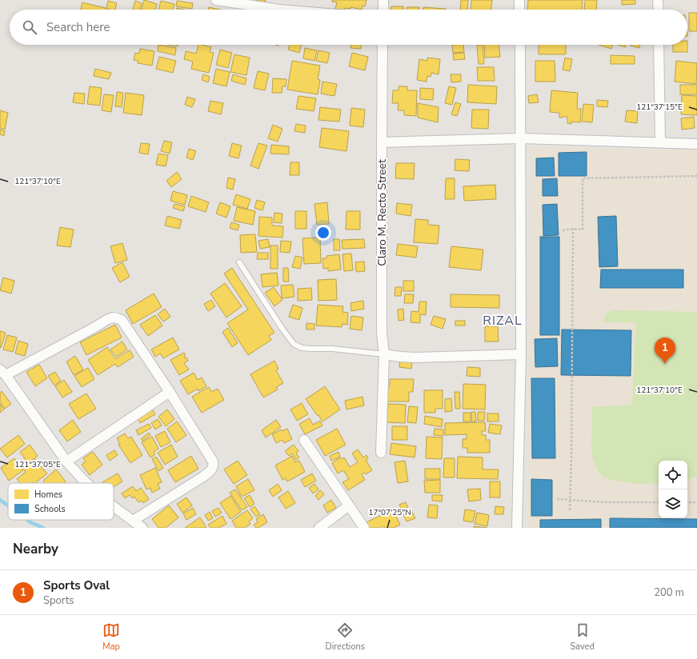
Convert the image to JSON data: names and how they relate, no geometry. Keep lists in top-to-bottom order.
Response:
{
  "streets": {
    "street": ["Claro M. Recto Street"]
  },
  "districts": ["RIZAL"],
  "legend": ["Homes", "Schools"],
  "page": {
    "search": "Search here",
    "pins": "1",
    "heading": "Nearby",
    "list": [
      {
        "mark": "1",
        "name": "Sports Oval",
        "note": "Sports",
        "value": "200 m"
      }
    ],
    "nav": ["Map", "Directions", "Saved"]
  },
  "coordinates": [
    "121°37'15\"E",
    "121°37'10\"E",
    "121°37'05\"E",
    "17°07'25\"N"
  ]
}
